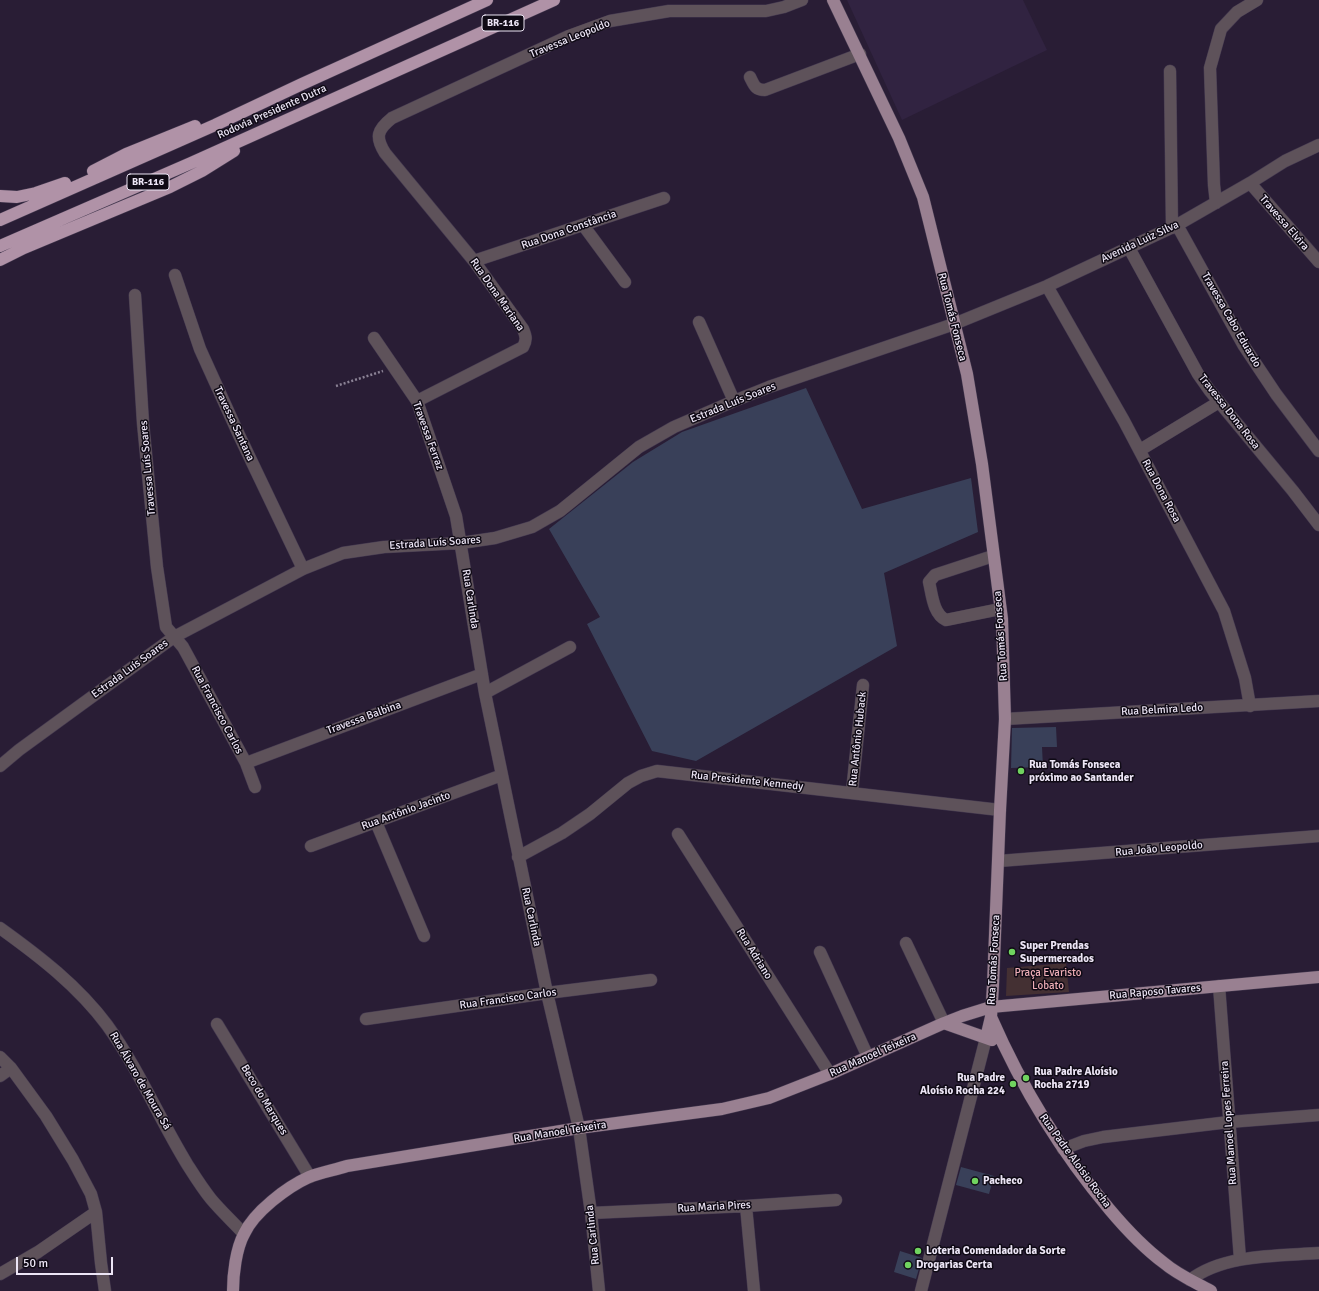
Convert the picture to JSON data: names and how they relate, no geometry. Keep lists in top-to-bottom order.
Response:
{
  "streets": {
    "highway": ["BR-116", "Rodovia Presidente Dutra"],
    "main road": [
      "Rua Tomás Fonseca",
      "Rua Raposo Tavares",
      "Rua Manoel Teixeira",
      "Rua Padre Aloísio Rocha"
    ],
    "street": [
      "Travessa Leopoldo",
      "Travessa Elvira",
      "Rua Dona Constância",
      "Avenida Luiz Silva",
      "Rua Dona Mariana",
      "Travessa Cabo Eduardo",
      "Estrada Luís Soares",
      "Travessa Dona Rosa",
      "Travessa Santana",
      "Travessa Ferraz",
      "Travessa Luís Soares",
      "Rua Dona Rosa",
      "Rua Carlinda",
      "Rua Francisco Carlos",
      "Rua Belmira Ledo",
      "Travessa Balbina",
      "Rua Antônio Huback",
      "Rua Presidente Kennedy",
      "Rua Antônio Jacinto",
      "Rua João Leopoldo",
      "Rua Adriano",
      "Rua Álvaro de Moura Sá",
      "Beco do Marques",
      "Rua Manoel Lopes Ferreira",
      "Rua Maria Pires"
    ]
  },
  "crossings": [
    ["Travessa Leopoldo", "Rua Dona Mariana"],
    ["Travessa Elvira", "Avenida Luiz Silva"],
    ["Rua Dona Constância", "Rua Dona Mariana"],
    ["Avenida Luiz Silva", "Rua Tomás Fonseca"],
    ["Avenida Luiz Silva", "Travessa Cabo Eduardo"],
    ["Avenida Luiz Silva", "Estrada Luís Soares"],
    ["Avenida Luiz Silva", "Travessa Dona Rosa"],
    ["Avenida Luiz Silva", "Rua Dona Rosa"],
    ["Rua Dona Mariana", "Travessa Ferraz"],
    ["Rua Tomás Fonseca", "Estrada Luís Soares"],
    ["Rua Tomás Fonseca", "Rua Belmira Ledo"],
    ["Rua Tomás Fonseca", "Rua Presidente Kennedy"],
    ["Rua Tomás Fonseca", "Rua João Leopoldo"],
    ["Rua Tomás Fonseca", "Rua Raposo Tavares"],
    ["Rua Tomás Fonseca", "Rua Manoel Teixeira"],
    ["Rua Tomás Fonseca", "Rua Padre Aloísio Rocha"],
    ["Estrada Luís Soares", "Travessa Santana"],
    ["Estrada Luís Soares", "Travessa Ferraz"],
    ["Estrada Luís Soares", "Travessa Luís Soares"],
    ["Estrada Luís Soares", "Rua Carlinda"],
    ["Estrada Luís Soares", "Rua Francisco Carlos"],
    ["Travessa Ferraz", "Rua Carlinda"],
    ["Travessa Luís Soares", "Rua Francisco Carlos"],
    ["Rua Dona Rosa", "Rua Belmira Ledo"],
    ["Rua Carlinda", "Rua Francisco Carlos"],
    ["Rua Carlinda", "Travessa Balbina"],
    ["Rua Carlinda", "Rua Presidente Kennedy"],
    ["Rua Carlinda", "Rua Antônio Jacinto"],
    ["Rua Carlinda", "Rua Manoel Teixeira"],
    ["Rua Carlinda", "Rua Maria Pires"],
    ["Rua Francisco Carlos", "Travessa Balbina"],
    ["Rua Antônio Huback", "Rua Presidente Kennedy"],
    ["Rua Adriano", "Rua Manoel Teixeira"],
    ["Rua Raposo Tavares", "Rua Manoel Teixeira"],
    ["Rua Raposo Tavares", "Rua Manoel Lopes Ferreira"],
    ["Rua Raposo Tavares", "Rua Padre Aloísio Rocha"],
    ["Rua Manoel Teixeira", "Rua Álvaro de Moura Sá"],
    ["Rua Manoel Teixeira", "Beco do Marques"],
    ["Rua Manoel Teixeira", "Rua Padre Aloísio Rocha"]
  ],
  "parks": ["Praça Evaristo Lobato"],
  "places": [
    "Rua Tomás Fonseca próximo ao Santander",
    "Super Prendas Supermercados",
    "Rua Padre Aloísio Rocha 2719",
    "Rua Padre Aloísio Rocha 224",
    "Pacheco",
    "Loteria Comendador da Sorte",
    "Drogarias Certa"
  ],
  "scale_bar": "50 m"
}
